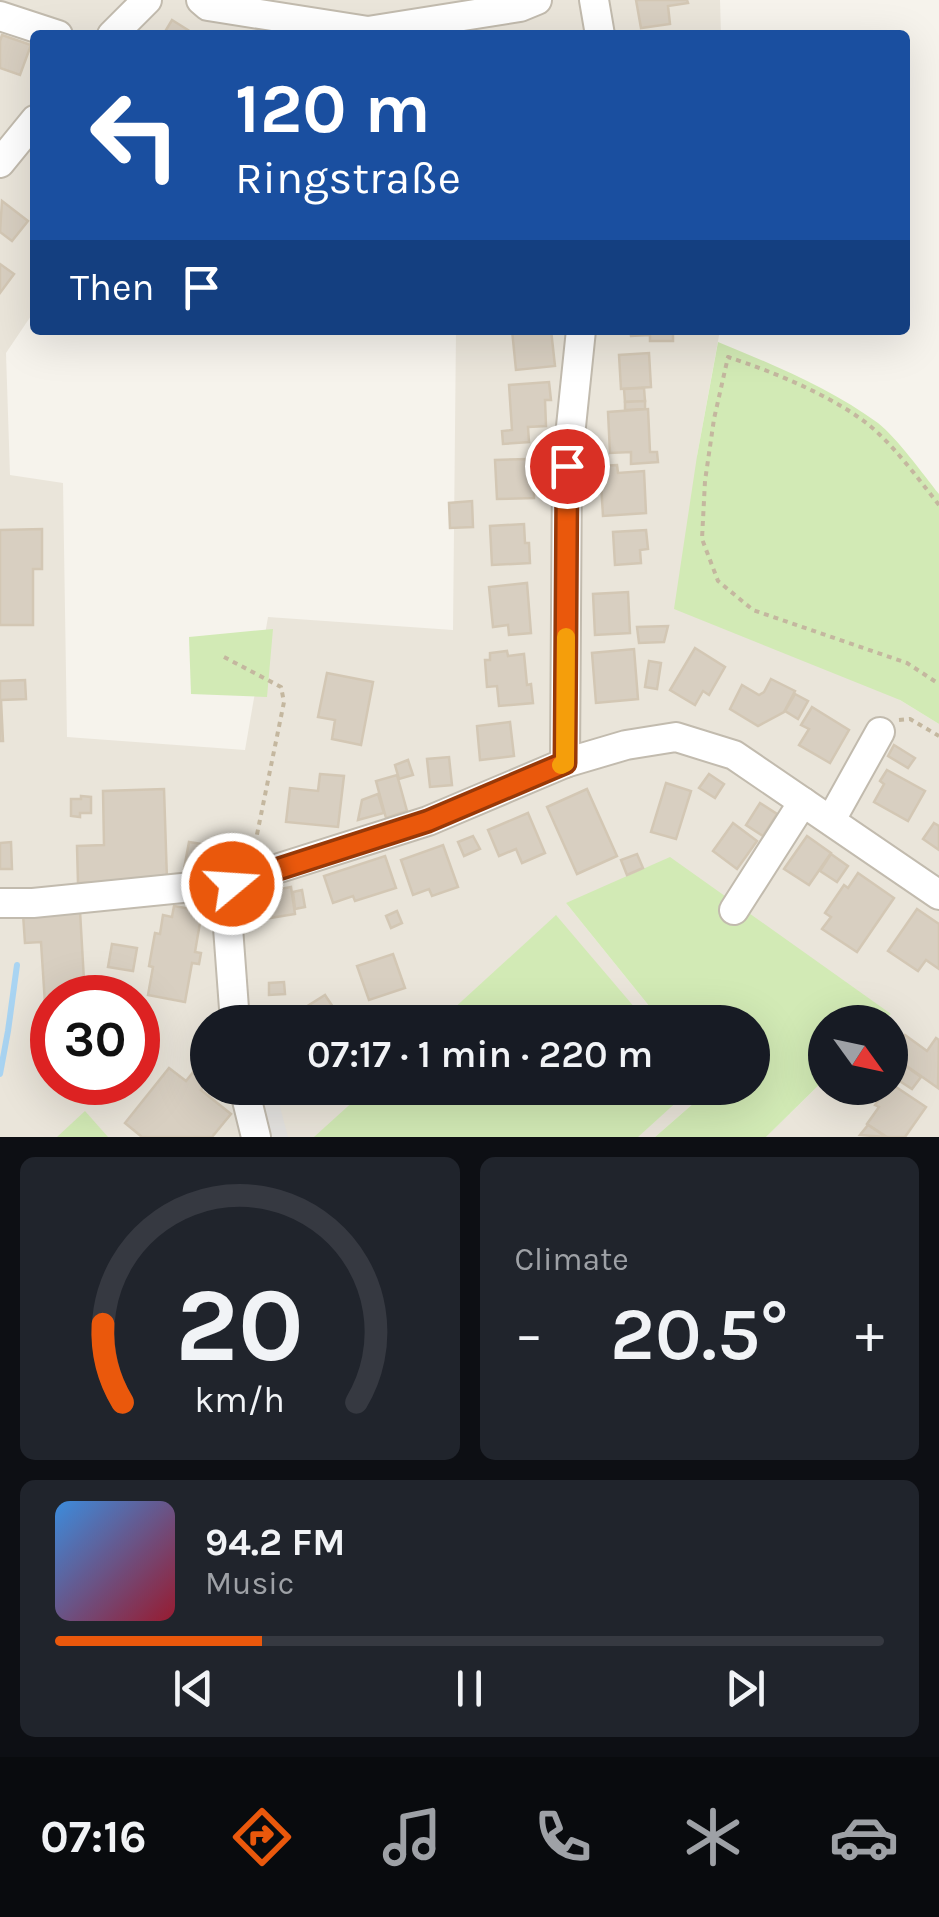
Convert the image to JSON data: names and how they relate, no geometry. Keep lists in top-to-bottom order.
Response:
{
  "north": "bottom right",
  "page": {
    "turn": ["120 m", "Ringstraße"],
    "then": "Then",
    "limit": "30",
    "trip": "07:17 · 1 min · 220 m",
    "tile": "Climate",
    "heat": ["−", "20.5°", "+"],
    "song": ["94.2 FM", "Music"],
    "tabs": "07:16",
    "gauge": ["20", "km/h"]
  }
}
